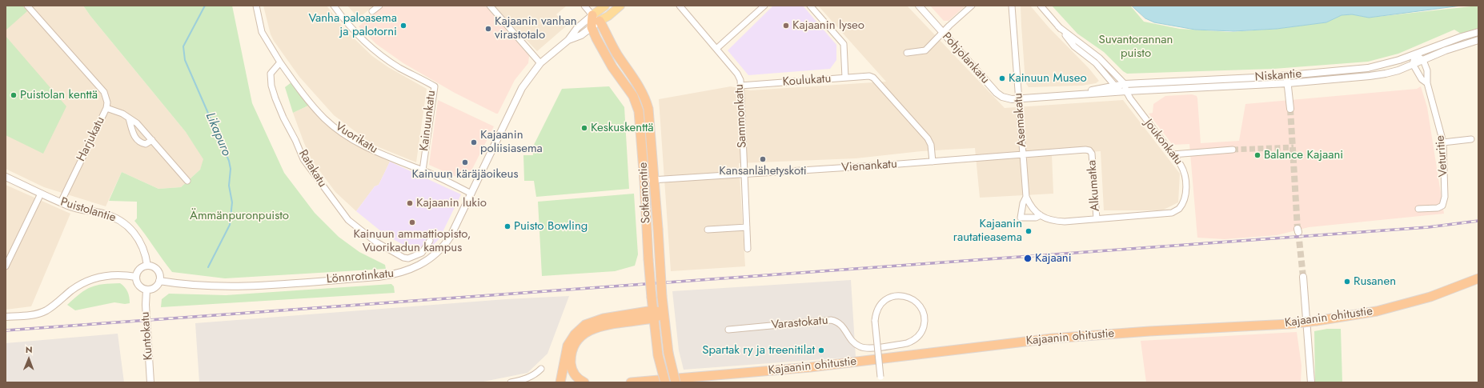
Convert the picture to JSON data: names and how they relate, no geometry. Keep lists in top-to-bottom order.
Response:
{
  "streets": {
    "highway": ["Sotkamontie", "Kajaanin ohitustie"],
    "main road": ["Lönnrotinkatu"],
    "street": [
      "Pohjolankatu",
      "Niskantie",
      "Koulukatu",
      "Sammonkatu",
      "Asemakatu",
      "Kainuunkatu",
      "Vuorikatu",
      "Harjukatu",
      "Joukonkatu",
      "Veturitie",
      "Vienankatu",
      "Ratakatu",
      "Alkumatka",
      "Puistolantie",
      "Varastokatu",
      "Kuntokatu"
    ]
  },
  "crossings": [
    ["Pohjolankatu", "Niskantie"],
    ["Pohjolankatu", "Asemakatu"],
    ["Niskantie", "Asemakatu"],
    ["Niskantie", "Joukonkatu"],
    ["Niskantie", "Veturitie"],
    ["Koulukatu", "Sammonkatu"],
    ["Koulukatu", "Vienankatu"],
    ["Sammonkatu", "Vienankatu"],
    ["Asemakatu", "Vienankatu"],
    ["Kainuunkatu", "Vuorikatu"],
    ["Vuorikatu", "Ratakatu"],
    ["Vuorikatu", "Lönnrotinkatu"],
    ["Harjukatu", "Puistolantie"],
    ["Joukonkatu", "Alkumatka"],
    ["Vienankatu", "Alkumatka"],
    ["Vienankatu", "Sotkamontie"],
    ["Sotkamontie", "Lönnrotinkatu"],
    ["Sotkamontie", "Kajaanin ohitustie"],
    ["Puistolantie", "Lönnrotinkatu"],
    ["Puistolantie", "Kuntokatu"],
    ["Lönnrotinkatu", "Kuntokatu"]
  ],
  "water": ["Likapuro"],
  "parks": ["Suvantorannan puisto", "Ämmänpuronpuisto"],
  "places": [
    "Vanha paloasema ja palotorni",
    "Kajaanin lyseo",
    "Kajaanin vanhan virastotalo",
    "Kainuun Museo",
    "Puistolan kenttä",
    "Keskuskenttä",
    "Kajaanin poliisiasema",
    "Balance Kajaani",
    "Kansanlähetyskoti",
    "Kainuun käräjäoikeus",
    "Kajaanin lukio",
    "Kainuun ammattiopisto, Vuorikadun kampus",
    "Puisto Bowling",
    "Kajaanin rautatieasema",
    "Kajaani",
    "Rusanen",
    "Spartak ry ja treenitilat"
  ],
  "north": "top"
}
